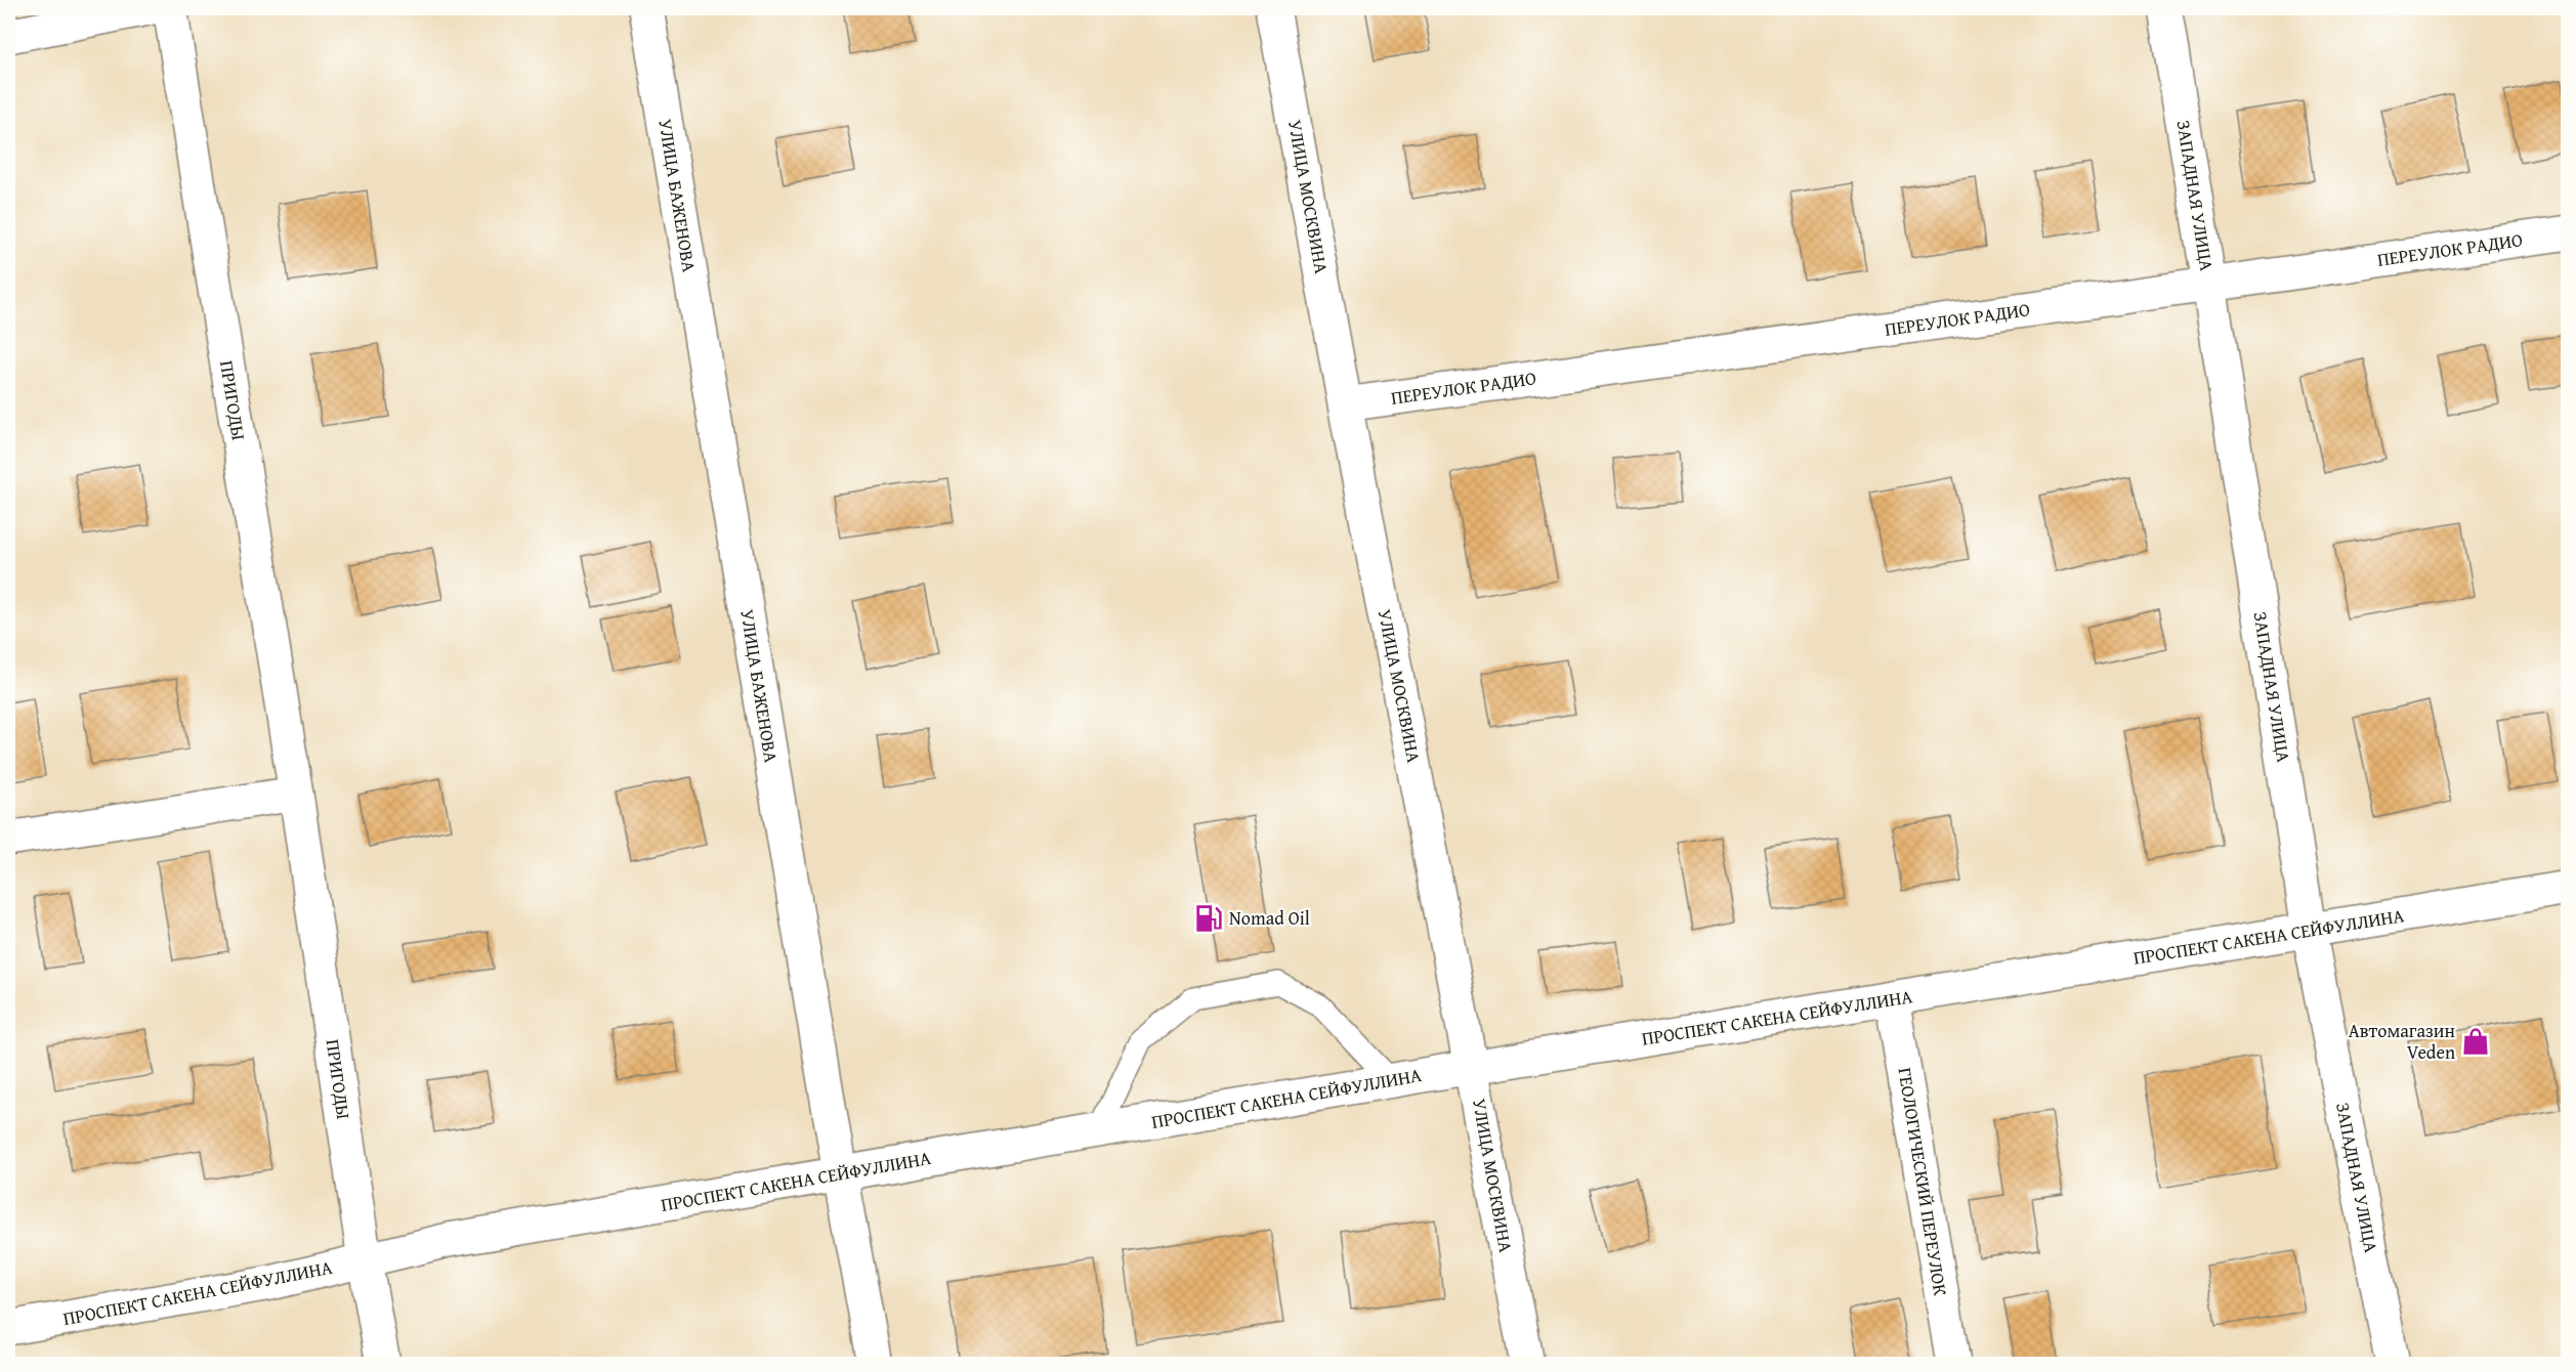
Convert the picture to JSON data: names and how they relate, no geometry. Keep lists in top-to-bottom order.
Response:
{
  "streets": {
    "street": [
      "УЛИЦА БАЖЕНОВА",
      "ЗАПАДНАЯ УЛИЦА",
      "УЛИЦА МОСКВИНА",
      "ПЕРЕУЛОК РАДИО",
      "ПРИГОДЫ",
      "ПРОСПЕКТ САКЕНА СЕЙФУЛЛИНА",
      "ГЕОЛОГИЧЕСКИЙ ПЕРЕУЛОК"
    ]
  },
  "crossings": [
    ["УЛИЦА БАЖЕНОВА", "ПРОСПЕКТ САКЕНА СЕЙФУЛЛИНА"],
    ["ЗАПАДНАЯ УЛИЦА", "ПЕРЕУЛОК РАДИО"],
    ["ЗАПАДНАЯ УЛИЦА", "ПРОСПЕКТ САКЕНА СЕЙФУЛЛИНА"],
    ["УЛИЦА МОСКВИНА", "ПЕРЕУЛОК РАДИО"],
    ["УЛИЦА МОСКВИНА", "ПРОСПЕКТ САКЕНА СЕЙФУЛЛИНА"],
    ["ПРИГОДЫ", "ПРОСПЕКТ САКЕНА СЕЙФУЛЛИНА"],
    ["ПРОСПЕКТ САКЕНА СЕЙФУЛЛИНА", "ГЕОЛОГИЧЕСКИЙ ПЕРЕУЛОК"]
  ],
  "places": {
    "fuel station": ["Nomad Oil"],
    "shop": ["Автомагазин Veden"]
  }
}
